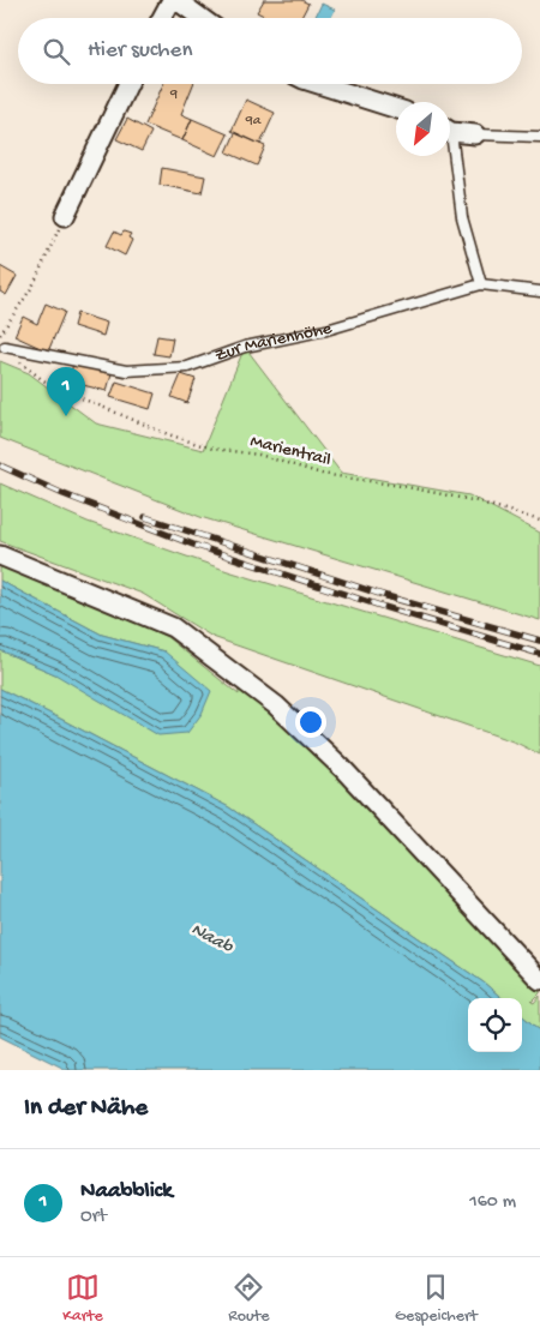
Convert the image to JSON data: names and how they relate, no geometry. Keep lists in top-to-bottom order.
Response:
{
  "streets": {
    "lane": ["Zur Marienhöhe"],
    "path": ["Marientrail"]
  },
  "crossings": [
    ["Zur Marienhöhe", "Marientrail"]
  ],
  "water": ["Naab"],
  "house_numbers": ["9", "9a"],
  "north": "bottom left",
  "page": {
    "search": "Hier suchen",
    "pins": "1",
    "heading": "In der Nähe",
    "list": [
      {
        "mark": "1",
        "name": "Naabblick",
        "note": "Ort",
        "value": "160 m"
      }
    ],
    "nav": ["Karte", "Route", "Gespeichert"]
  }
}
